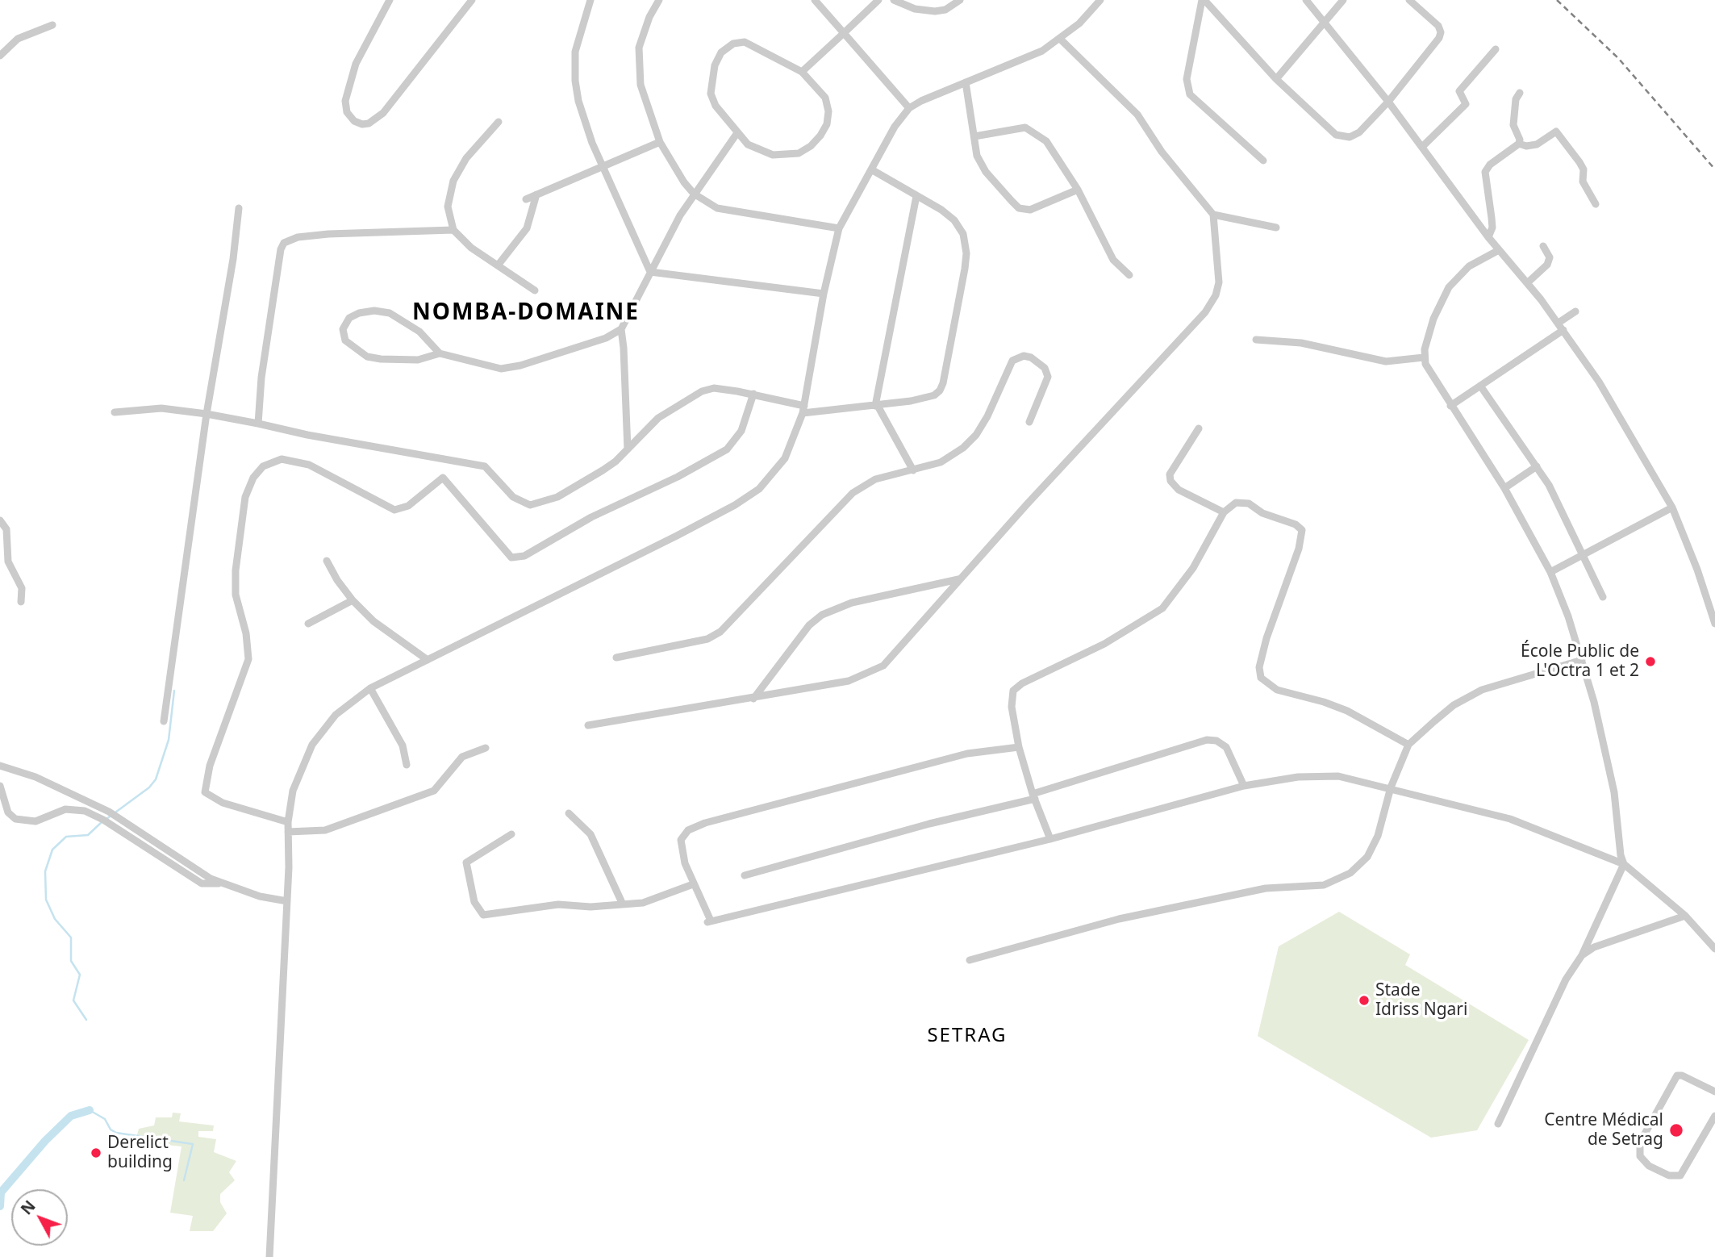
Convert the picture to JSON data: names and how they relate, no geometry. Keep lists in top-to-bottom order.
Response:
{
  "districts": ["NOMBA-DOMAINE", "SETRAG"],
  "places": [
    "École Public de L'Octra 1 et 2",
    "Stade Idriss Ngari",
    "Centre Médical de Setrag",
    "Derelict building"
  ],
  "north": "top left"
}
